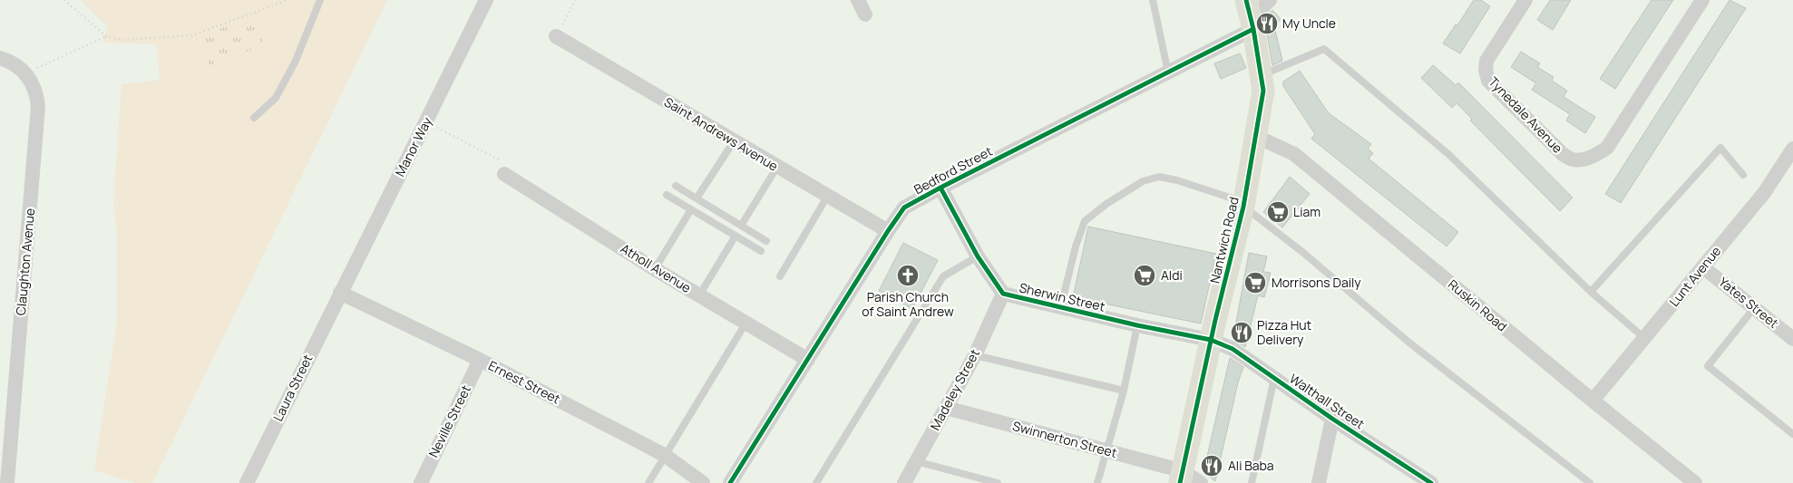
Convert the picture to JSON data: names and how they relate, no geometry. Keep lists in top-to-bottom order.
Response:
{
  "streets": {
    "main road": ["Nantwich Road"],
    "street": [
      "Tynedale Avenue",
      "Saint Andrews Avenue",
      "Manor Way",
      "Bedford Street",
      "Claughton Avenue",
      "Atholl Avenue",
      "Lunt Avenue",
      "Sherwin Street",
      "Yates Street",
      "Ruskin Road",
      "Ernest Street",
      "Laura Street",
      "Madeley Street",
      "Walthall Street",
      "Neville Street",
      "Swinnerton Street"
    ]
  },
  "crossings": [
    ["Saint Andrews Avenue", "Bedford Street"],
    ["Manor Way", "Ernest Street"],
    ["Manor Way", "Laura Street"],
    ["Bedford Street", "Nantwich Road"],
    ["Bedford Street", "Atholl Avenue"],
    ["Bedford Street", "Sherwin Street"],
    ["Nantwich Road", "Sherwin Street"],
    ["Nantwich Road", "Ruskin Road"],
    ["Nantwich Road", "Walthall Street"],
    ["Nantwich Road", "Swinnerton Street"],
    ["Lunt Avenue", "Yates Street"],
    ["Lunt Avenue", "Ruskin Road"],
    ["Sherwin Street", "Madeley Street"],
    ["Sherwin Street", "Walthall Street"],
    ["Ernest Street", "Laura Street"],
    ["Ernest Street", "Neville Street"],
    ["Madeley Street", "Swinnerton Street"]
  ],
  "places": {
    "restaurant": ["My Uncle", "Pizza Hut Delivery", "Ali Baba"],
    "supermarket": ["Liam", "Aldi", "Morrisons Daily"],
    "church": ["Parish Church of Saint Andrew"]
  }
}
